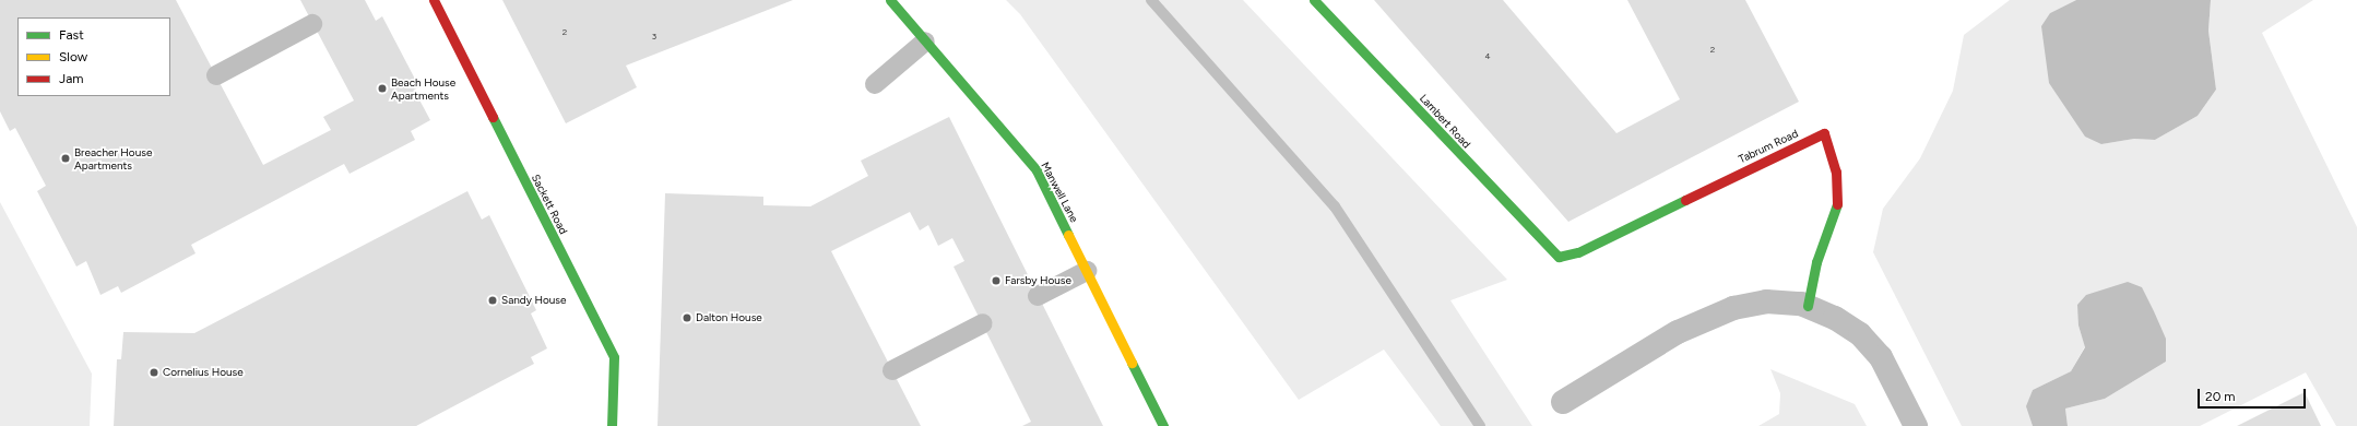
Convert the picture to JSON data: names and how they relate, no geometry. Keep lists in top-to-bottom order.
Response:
{
  "streets": {
    "street": [
      "Lambert Road",
      "Tabrum Road",
      "Manwell Lane",
      "Sackett Road"
    ]
  },
  "crossings": [
    ["Lambert Road", "Tabrum Road"]
  ],
  "places": [
    "Beach House Apartments",
    "Breacher House Apartments",
    "Farsby House",
    "Sandy House",
    "Dalton House",
    "Cornelius House"
  ],
  "house_numbers": [
    "2",
    "3",
    "2",
    "4"
  ],
  "legend": ["Fast", "Slow", "Jam"],
  "scale_bar": "20 m"
}
